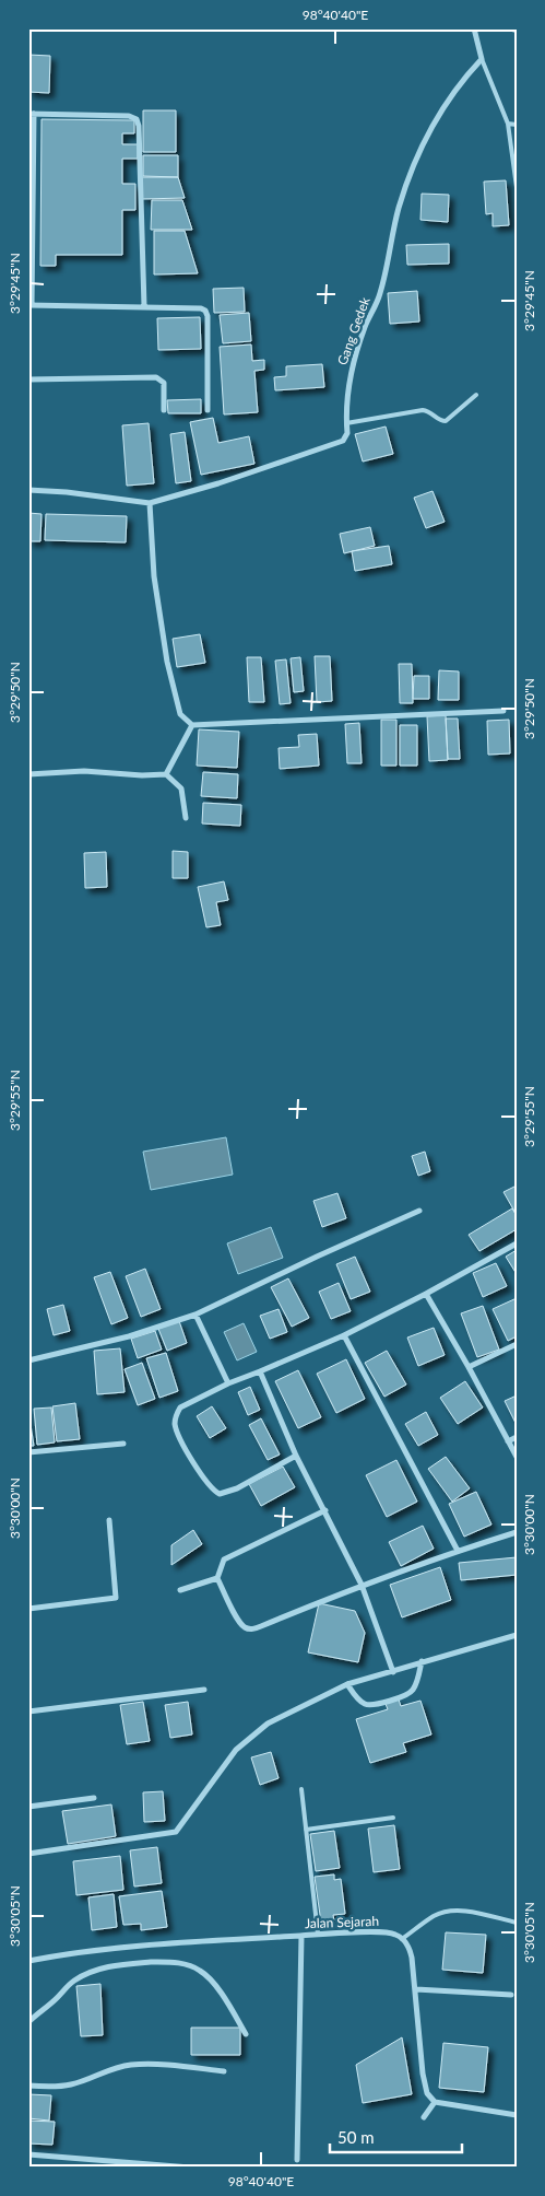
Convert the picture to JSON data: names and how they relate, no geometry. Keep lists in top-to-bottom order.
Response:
{
  "streets": {
    "street": ["Gang Gedek", "Jalan Sejarah"]
  },
  "scale_bar": "50 m",
  "coordinates": [
    "98°40'40\"E",
    "3°29'45\"N",
    "3°29'50\"N",
    "3°29'55\"N",
    "3°30'00\"N",
    "3°30'05\"N"
  ]
}
